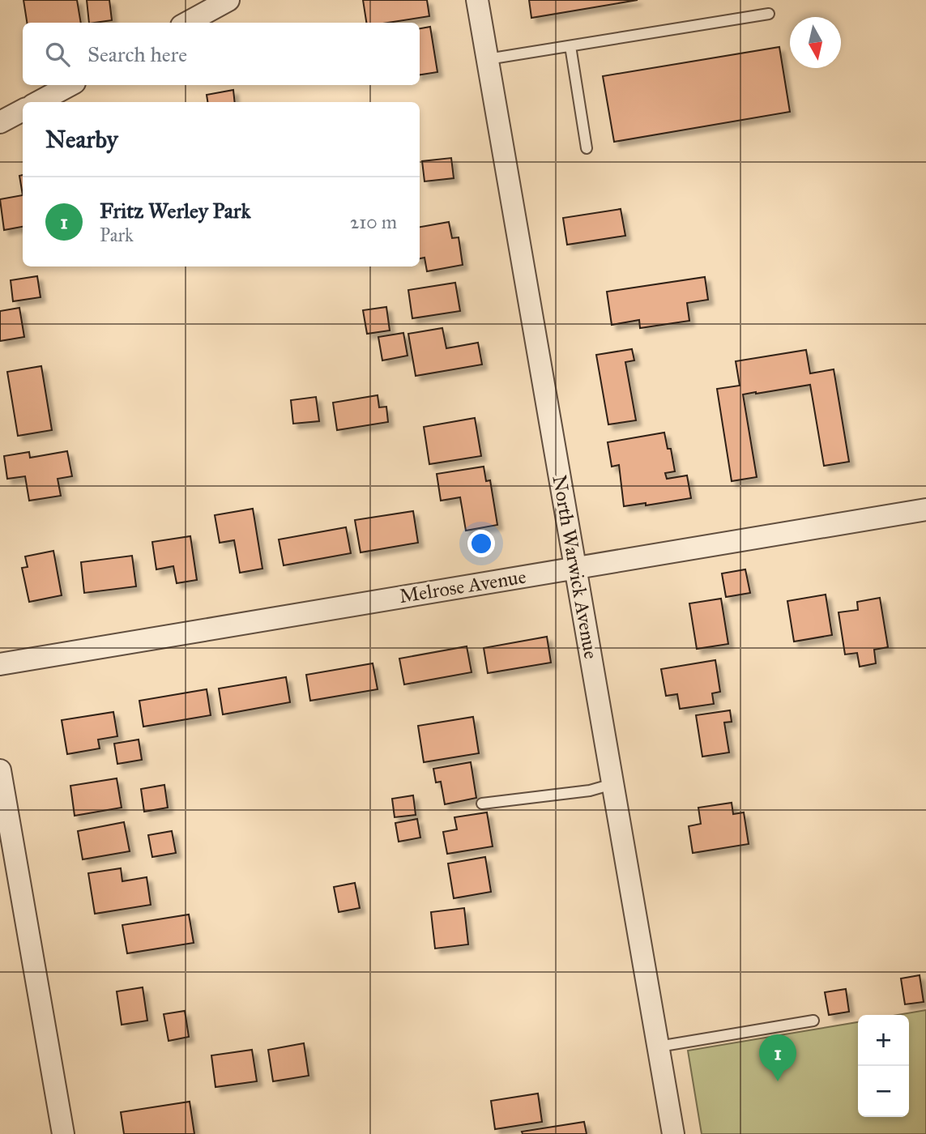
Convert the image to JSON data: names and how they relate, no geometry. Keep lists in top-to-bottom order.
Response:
{
  "streets": {
    "street": ["North Warwick Avenue", "Melrose Avenue"]
  },
  "crossings": [
    ["North Warwick Avenue", "Melrose Avenue"]
  ],
  "north": "bottom",
  "page": {
    "search": "Search here",
    "heading": "Nearby",
    "list": [
      {
        "mark": "1",
        "name": "Fritz Werley Park",
        "note": "Park",
        "value": "210 m"
      }
    ],
    "map_buttons": ["+", "−"],
    "pins": "1"
  }
}
